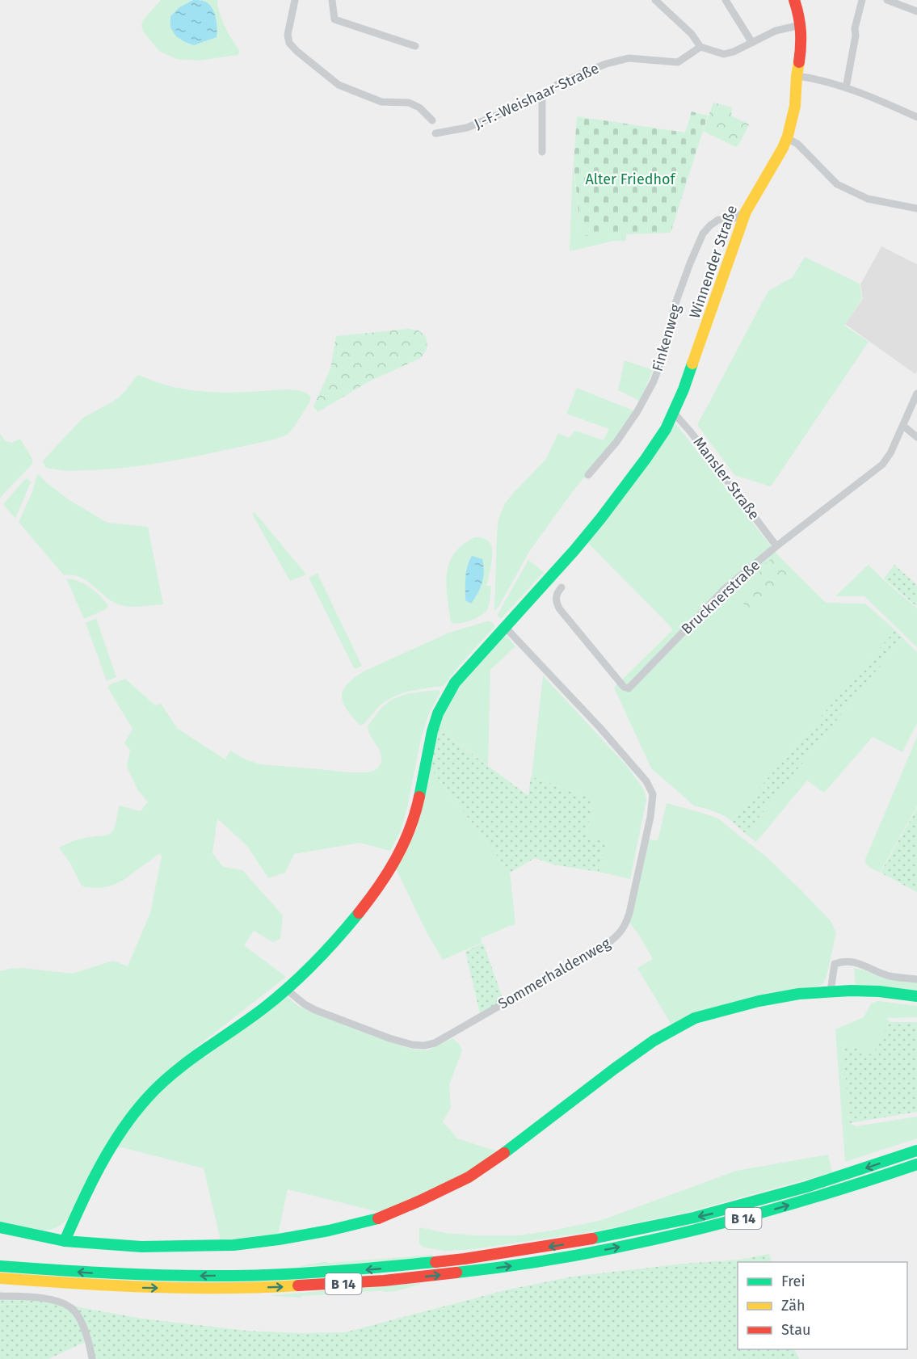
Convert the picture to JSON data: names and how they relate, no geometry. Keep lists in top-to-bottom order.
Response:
{
  "streets": {
    "main road": ["Winnender Straße", "B 14"],
    "street": [
      "J.-F.-Weishaar-Straße",
      "Finkenweg",
      "Mansler Straße",
      "Brucknerstraße",
      "Sommerhaldenweg"
    ]
  },
  "crossings": [
    ["Winnender Straße", "Finkenweg"],
    ["Winnender Straße", "Mansler Straße"],
    ["Winnender Straße", "Sommerhaldenweg"],
    ["Mansler Straße", "Brucknerstraße"]
  ],
  "parks": ["Alter Friedhof"],
  "legend": ["Frei", "Zäh", "Stau"]
}
